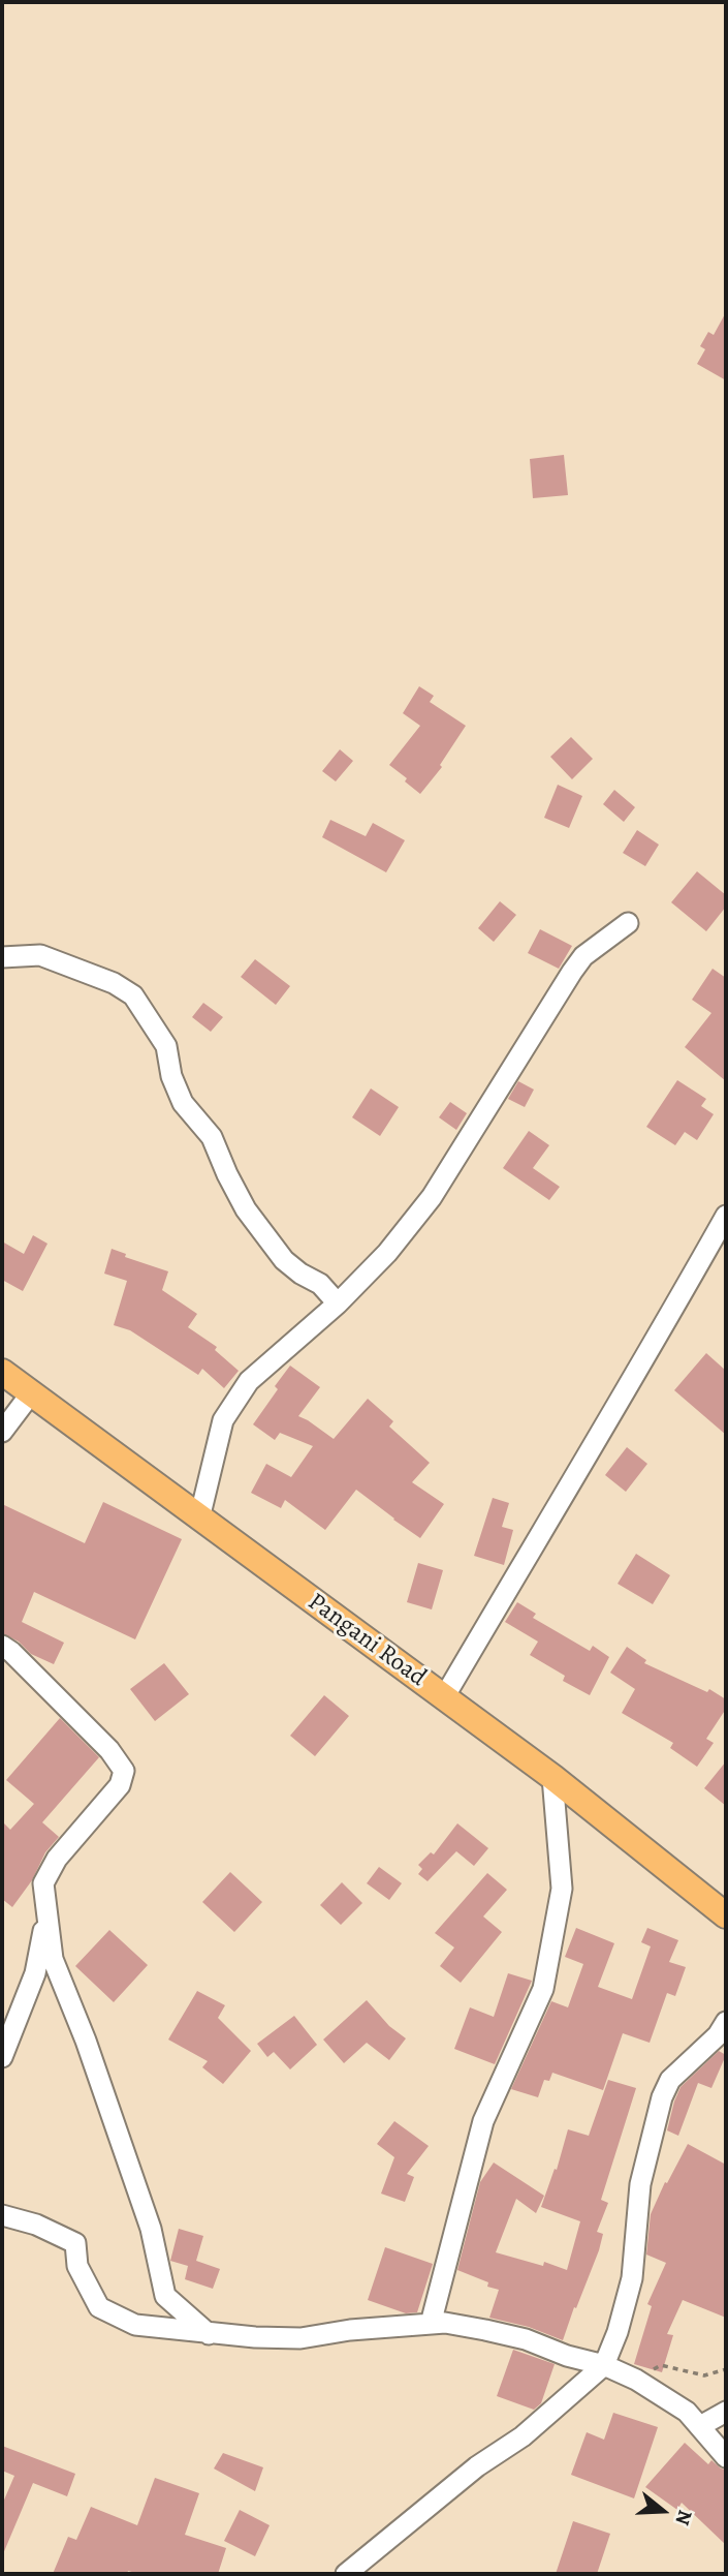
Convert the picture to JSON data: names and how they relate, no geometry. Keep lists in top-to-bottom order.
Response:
{
  "streets": {
    "main road": ["Pangani Road"]
  },
  "north": "right"
}
